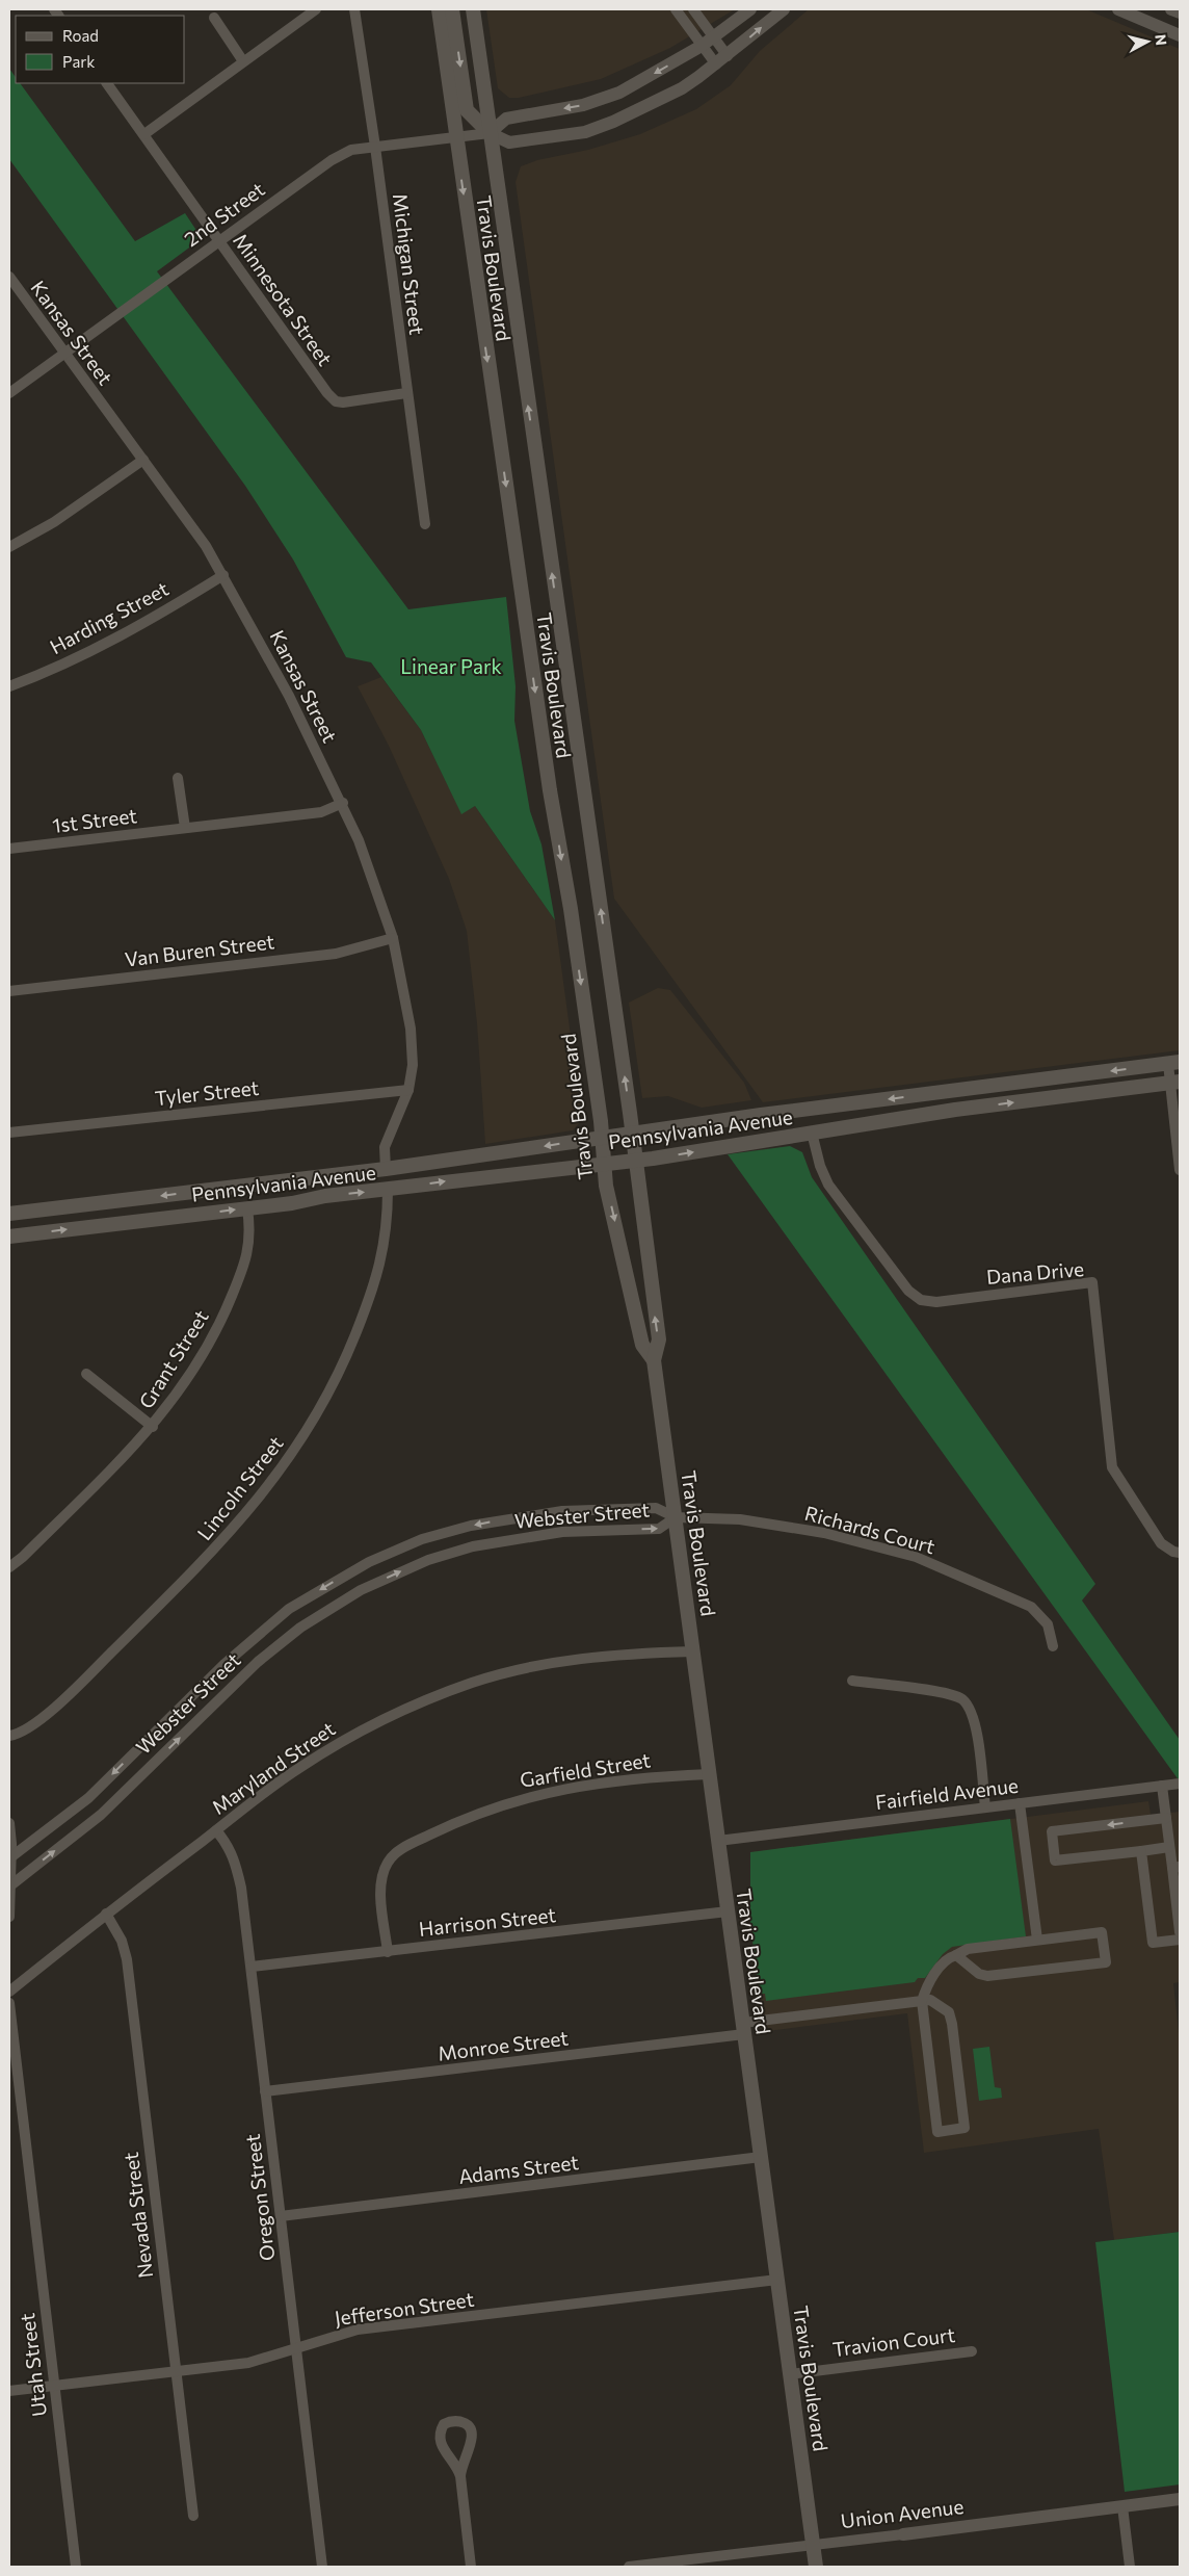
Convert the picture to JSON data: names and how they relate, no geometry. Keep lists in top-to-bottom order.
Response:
{
  "streets": {
    "main road": ["Travis Boulevard", "Pennsylvania Avenue"],
    "street": [
      "2nd Street",
      "Michigan Street",
      "Minnesota Street",
      "Kansas Street",
      "Harding Street",
      "1st Street",
      "Van Buren Street",
      "Tyler Street",
      "Dana Drive",
      "Grant Street",
      "Lincoln Street",
      "Webster Street",
      "Richards Court",
      "Maryland Street",
      "Garfield Street",
      "Fairfield Avenue",
      "Harrison Street",
      "Monroe Street",
      "Adams Street",
      "Oregon Street",
      "Nevada Street",
      "Jefferson Street",
      "Travion Court",
      "Utah Street",
      "Union Avenue"
    ]
  },
  "crossings": [
    ["2nd Street", "Michigan Street"],
    ["2nd Street", "Travis Boulevard"],
    ["2nd Street", "Minnesota Street"],
    ["2nd Street", "Kansas Street"],
    ["Michigan Street", "Minnesota Street"],
    ["Travis Boulevard", "Pennsylvania Avenue"],
    ["Travis Boulevard", "Webster Street"],
    ["Travis Boulevard", "Richards Court"],
    ["Travis Boulevard", "Maryland Street"],
    ["Travis Boulevard", "Garfield Street"],
    ["Travis Boulevard", "Fairfield Avenue"],
    ["Travis Boulevard", "Harrison Street"],
    ["Travis Boulevard", "Monroe Street"],
    ["Travis Boulevard", "Adams Street"],
    ["Travis Boulevard", "Jefferson Street"],
    ["Travis Boulevard", "Travion Court"],
    ["Travis Boulevard", "Union Avenue"],
    ["Kansas Street", "Harding Street"],
    ["Kansas Street", "1st Street"],
    ["Kansas Street", "Van Buren Street"],
    ["Kansas Street", "Tyler Street"],
    ["Kansas Street", "Pennsylvania Avenue"],
    ["Pennsylvania Avenue", "Dana Drive"],
    ["Pennsylvania Avenue", "Grant Street"],
    ["Pennsylvania Avenue", "Lincoln Street"],
    ["Webster Street", "Richards Court"],
    ["Maryland Street", "Oregon Street"],
    ["Maryland Street", "Nevada Street"],
    ["Garfield Street", "Harrison Street"],
    ["Harrison Street", "Oregon Street"],
    ["Monroe Street", "Oregon Street"],
    ["Adams Street", "Oregon Street"],
    ["Oregon Street", "Jefferson Street"],
    ["Nevada Street", "Jefferson Street"],
    ["Jefferson Street", "Utah Street"]
  ],
  "parks": ["Linear Park"],
  "legend": ["Road", "Park"],
  "north": "right"
}
